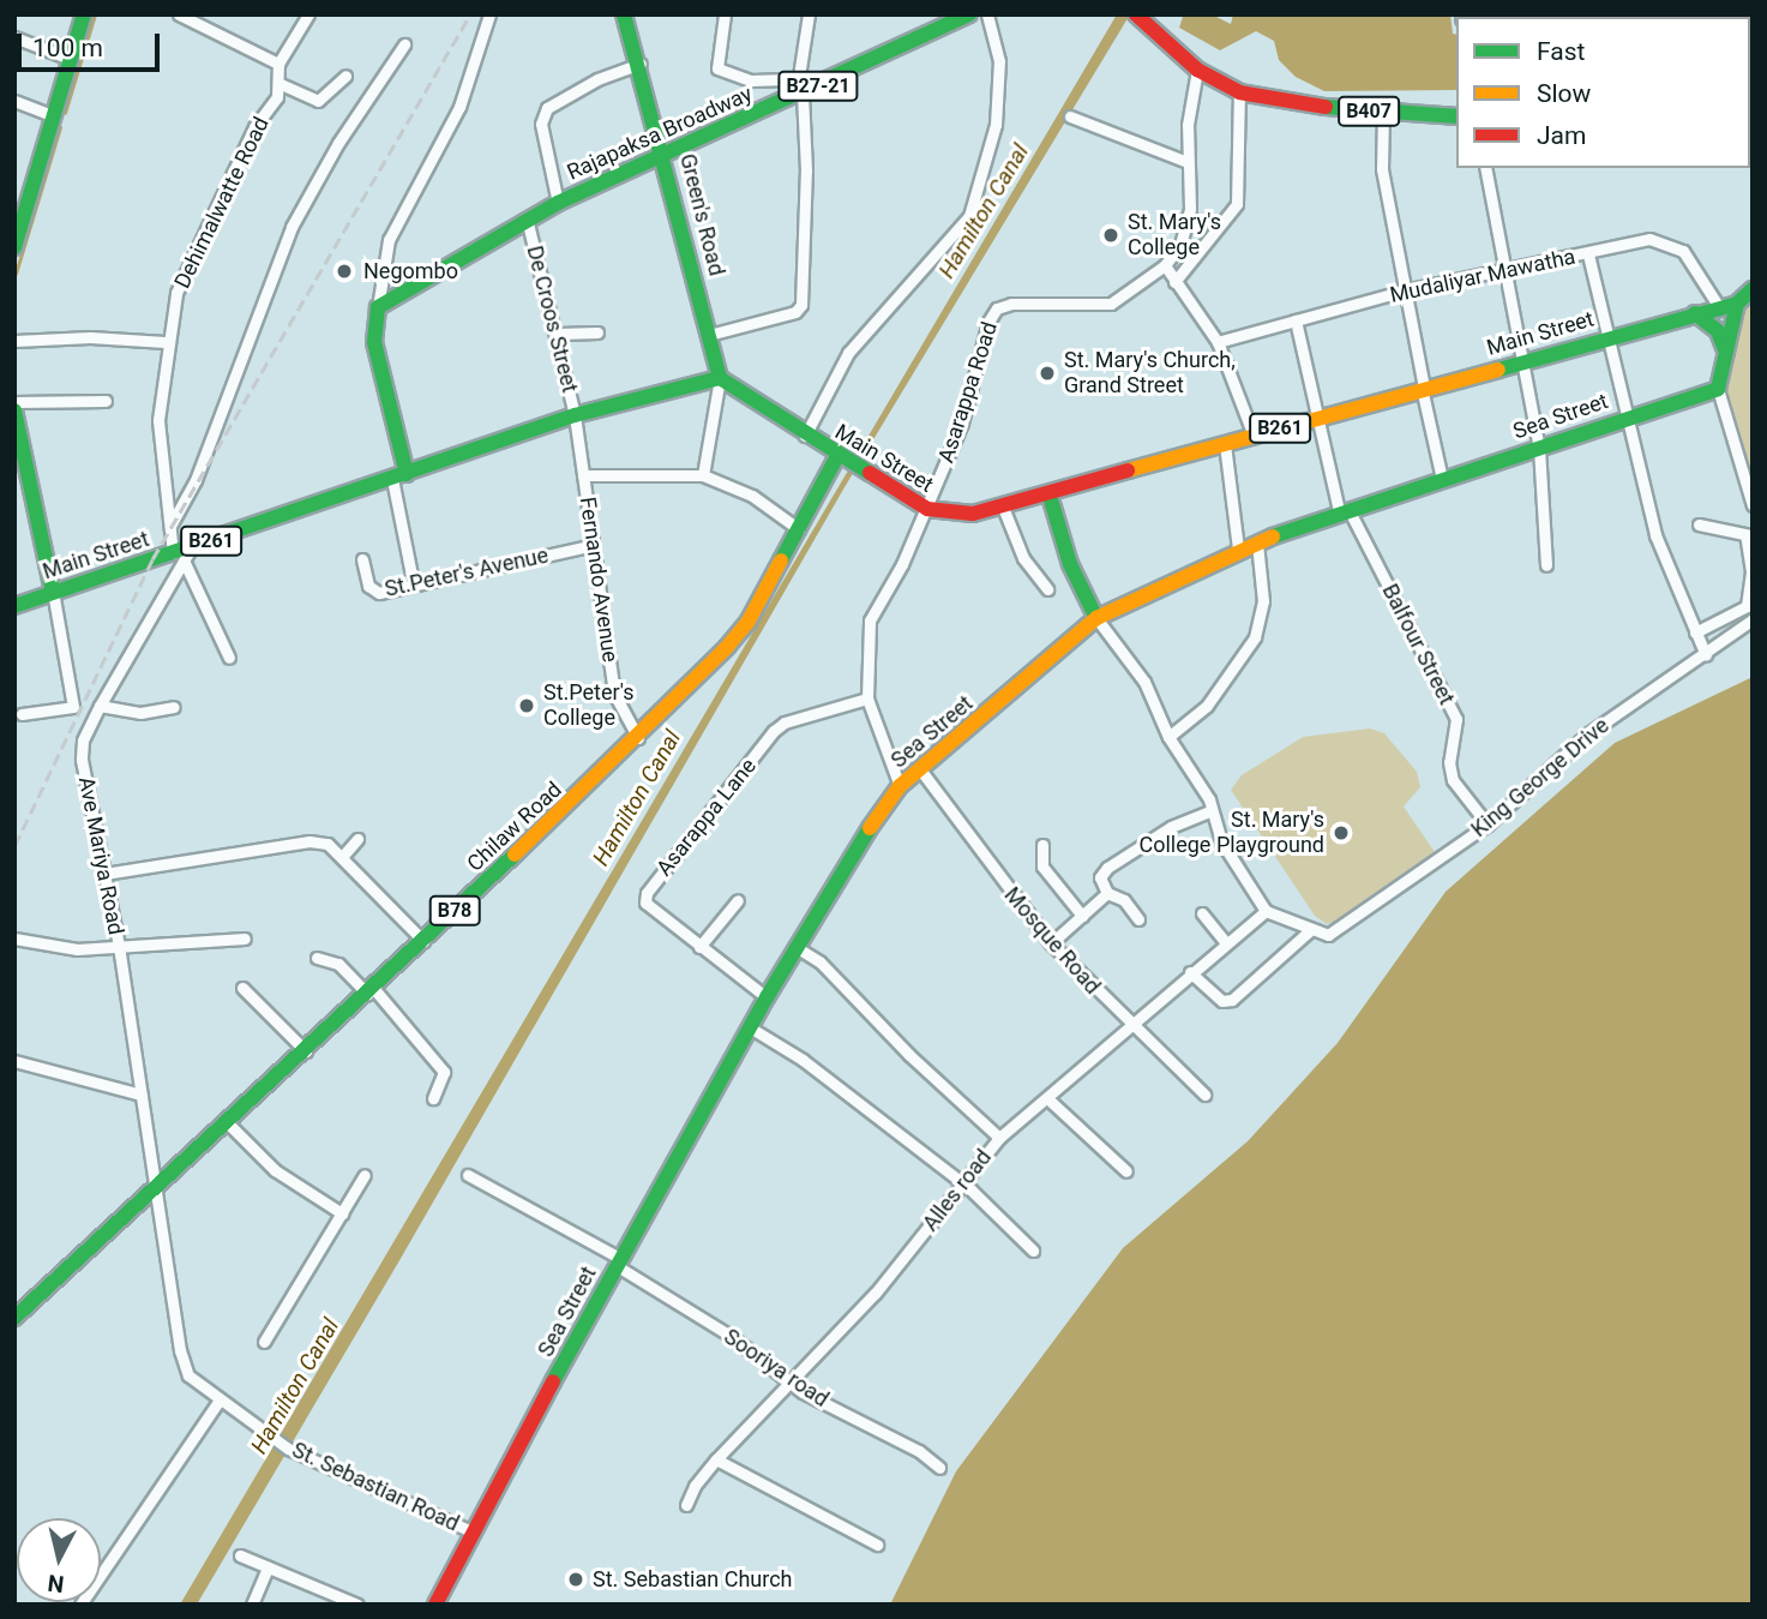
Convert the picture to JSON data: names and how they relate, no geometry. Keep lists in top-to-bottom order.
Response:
{
  "streets": {
    "main road": [
      "B27-21",
      "B407",
      "Rajapaksa Broadway",
      "Green's Road",
      "Main Street",
      "Sea Street",
      "B261",
      "Chilaw Road",
      "B78"
    ],
    "street": [
      "Dehimalwatte Road",
      "Mudaliyar Mawatha",
      "De Croos Street",
      "Asarappa Road",
      "St.Peter's Avenue",
      "Fernando Avenue",
      "Balfour Street",
      "King George Drive",
      "Asarappa Lane",
      "Ave Mariya Road",
      "Mosque Road",
      "Alles road",
      "Sooriya road",
      "St. Sebastian Road"
    ]
  },
  "crossings": [
    ["B407", "Asarappa Road"],
    ["Rajapaksa Broadway", "Green's Road"],
    ["Rajapaksa Broadway", "De Croos Street"],
    ["Dehimalwatte Road", "Main Street"],
    ["Dehimalwatte Road", "Ave Mariya Road"],
    ["Green's Road", "Main Street"],
    ["Mudaliyar Mawatha", "Main Street"],
    ["Mudaliyar Mawatha", "Balfour Street"],
    ["De Croos Street", "Main Street"],
    ["De Croos Street", "Fernando Avenue"],
    ["Main Street", "Asarappa Road"],
    ["Main Street", "Fernando Avenue"],
    ["Main Street", "Balfour Street"],
    ["Main Street", "Chilaw Road"],
    ["Main Street", "Ave Mariya Road"],
    ["Asarappa Road", "Sea Street"],
    ["Asarappa Road", "Asarappa Lane"],
    ["Sea Street", "Balfour Street"],
    ["Sea Street", "Asarappa Lane"],
    ["Sea Street", "Mosque Road"],
    ["Sea Street", "Sooriya road"],
    ["Sea Street", "St. Sebastian Road"],
    ["St.Peter's Avenue", "Fernando Avenue"],
    ["Fernando Avenue", "Chilaw Road"],
    ["Balfour Street", "King George Drive"],
    ["Chilaw Road", "Ave Mariya Road"],
    ["Chilaw Road", "St. Sebastian Road"],
    ["Ave Mariya Road", "St. Sebastian Road"],
    ["Mosque Road", "Alles road"],
    ["Alles road", "Sooriya road"]
  ],
  "water": ["Hamilton Canal"],
  "places": [
    "St. Mary's College",
    "Negombo",
    "St. Mary's Church, Grand Street",
    "St.Peter's College",
    "St. Mary's College Playground",
    "St. Sebastian Church"
  ],
  "legend": ["Fast", "Slow", "Jam"],
  "scale_bar": "100 m",
  "north": "bottom"
}
